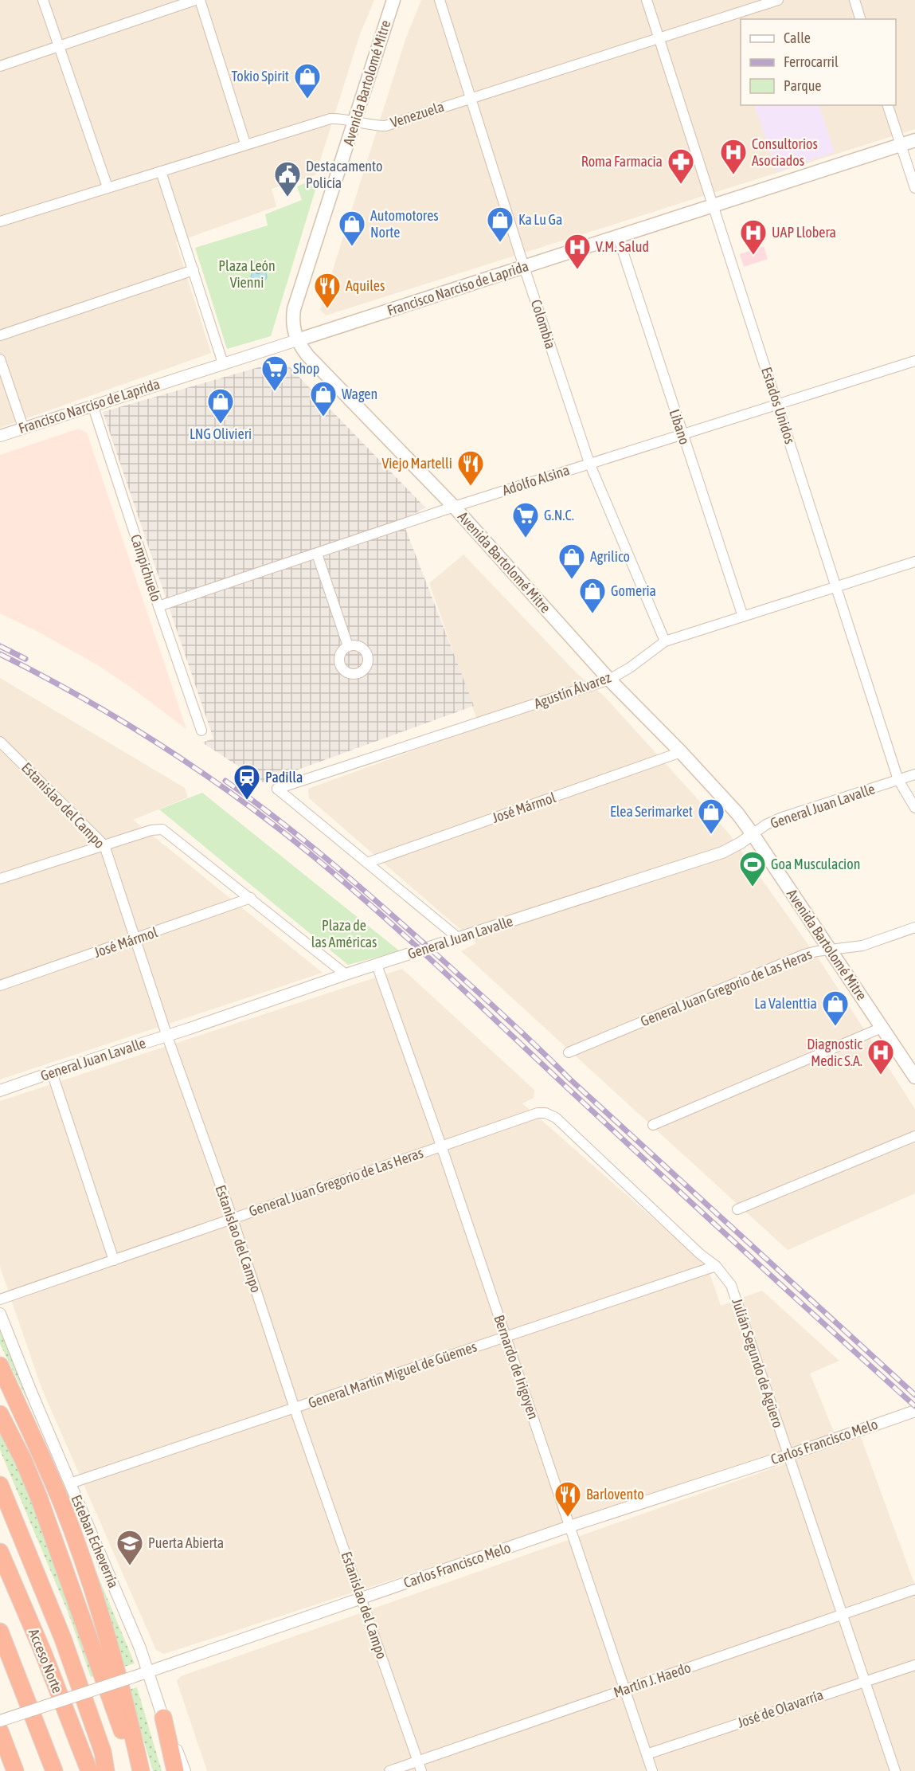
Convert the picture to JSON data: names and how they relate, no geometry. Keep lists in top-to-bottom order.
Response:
{
  "streets": {
    "highway": ["Acceso Norte"],
    "main road": ["Avenida Bartolomé Mitre", "Francisco Narciso de Laprida"],
    "street": [
      "Venezuela",
      "Colombia",
      "Estados Unidos",
      "Libano",
      "Adolfo Alsina",
      "Campichuelo",
      "Agustín Álvarez",
      "Estanislao del Campo",
      "General Juan Lavalle",
      "José Mármol",
      "General Juan Gregorio de Las Heras",
      "Julián Segundo de Agüero",
      "Bernardo de Irigoyen",
      "General Martín Miguel de Güemes",
      "Carlos Francisco Melo",
      "Esteban Echeverría",
      "Martín J. Haedo",
      "José de Olavarría"
    ]
  },
  "crossings": [
    ["Avenida Bartolomé Mitre", "Venezuela"],
    ["Avenida Bartolomé Mitre", "Francisco Narciso de Laprida"],
    ["Avenida Bartolomé Mitre", "Adolfo Alsina"],
    ["Avenida Bartolomé Mitre", "Agustín Álvarez"],
    ["Avenida Bartolomé Mitre", "General Juan Lavalle"],
    ["Avenida Bartolomé Mitre", "José Mármol"],
    ["Avenida Bartolomé Mitre", "General Juan Gregorio de Las Heras"],
    ["Venezuela", "Colombia"],
    ["Venezuela", "Estados Unidos"],
    ["Francisco Narciso de Laprida", "Colombia"],
    ["Francisco Narciso de Laprida", "Estados Unidos"],
    ["Francisco Narciso de Laprida", "Libano"],
    ["Francisco Narciso de Laprida", "Campichuelo"],
    ["Colombia", "Adolfo Alsina"],
    ["Colombia", "Agustín Álvarez"],
    ["Estados Unidos", "Adolfo Alsina"],
    ["Estados Unidos", "Agustín Álvarez"],
    ["Estados Unidos", "General Juan Lavalle"],
    ["Libano", "Adolfo Alsina"],
    ["Libano", "Agustín Álvarez"],
    ["Adolfo Alsina", "Campichuelo"],
    ["Agustín Álvarez", "José Mármol"],
    ["Estanislao del Campo", "General Juan Lavalle"],
    ["Estanislao del Campo", "José Mármol"],
    ["Estanislao del Campo", "General Juan Gregorio de Las Heras"],
    ["Estanislao del Campo", "General Martín Miguel de Güemes"],
    ["Estanislao del Campo", "Carlos Francisco Melo"],
    ["Estanislao del Campo", "Martín J. Haedo"],
    ["General Juan Lavalle", "Bernardo de Irigoyen"],
    ["General Juan Gregorio de Las Heras", "Julián Segundo de Agüero"],
    ["General Juan Gregorio de Las Heras", "Bernardo de Irigoyen"],
    ["Julián Segundo de Agüero", "General Martín Miguel de Güemes"],
    ["Julián Segundo de Agüero", "Carlos Francisco Melo"],
    ["Julián Segundo de Agüero", "Martín J. Haedo"],
    ["Julián Segundo de Agüero", "José de Olavarría"],
    ["Bernardo de Irigoyen", "General Martín Miguel de Güemes"],
    ["Bernardo de Irigoyen", "Carlos Francisco Melo"],
    ["Bernardo de Irigoyen", "Martín J. Haedo"],
    ["Bernardo de Irigoyen", "José de Olavarría"],
    ["General Martín Miguel de Güemes", "Esteban Echeverría"],
    ["Carlos Francisco Melo", "Esteban Echeverría"]
  ],
  "parks": ["Plaza León Vienni", "Plaza de las Américas"],
  "places": {
    "shop": [
      "Tokio Spirit",
      "Ka Lu Ga",
      "Automotores Norte",
      "Wagen",
      "LNG Olivieri",
      "Agrilico",
      "Gomeria",
      "Elea Serimarket",
      "La Valenttia"
    ],
    "hospital": [
      "Consultorios Asociados",
      "UAP Llobera",
      "V.M. Salud",
      "Diagnostic Medic S.A."
    ],
    "pharmacy": ["Roma Farmacia"],
    "public building": ["Destacamento Policía"],
    "restaurant": ["Aquiles", "Viejo Martelli", "Barlovento"],
    "supermarket": ["Shop", "G.N.C."],
    "station": ["Padilla"],
    "sports": ["Goa Musculacion"],
    "school or university": ["Puerta Abierta"]
  },
  "legend": ["Calle", "Ferrocarril", "Parque"]
}
